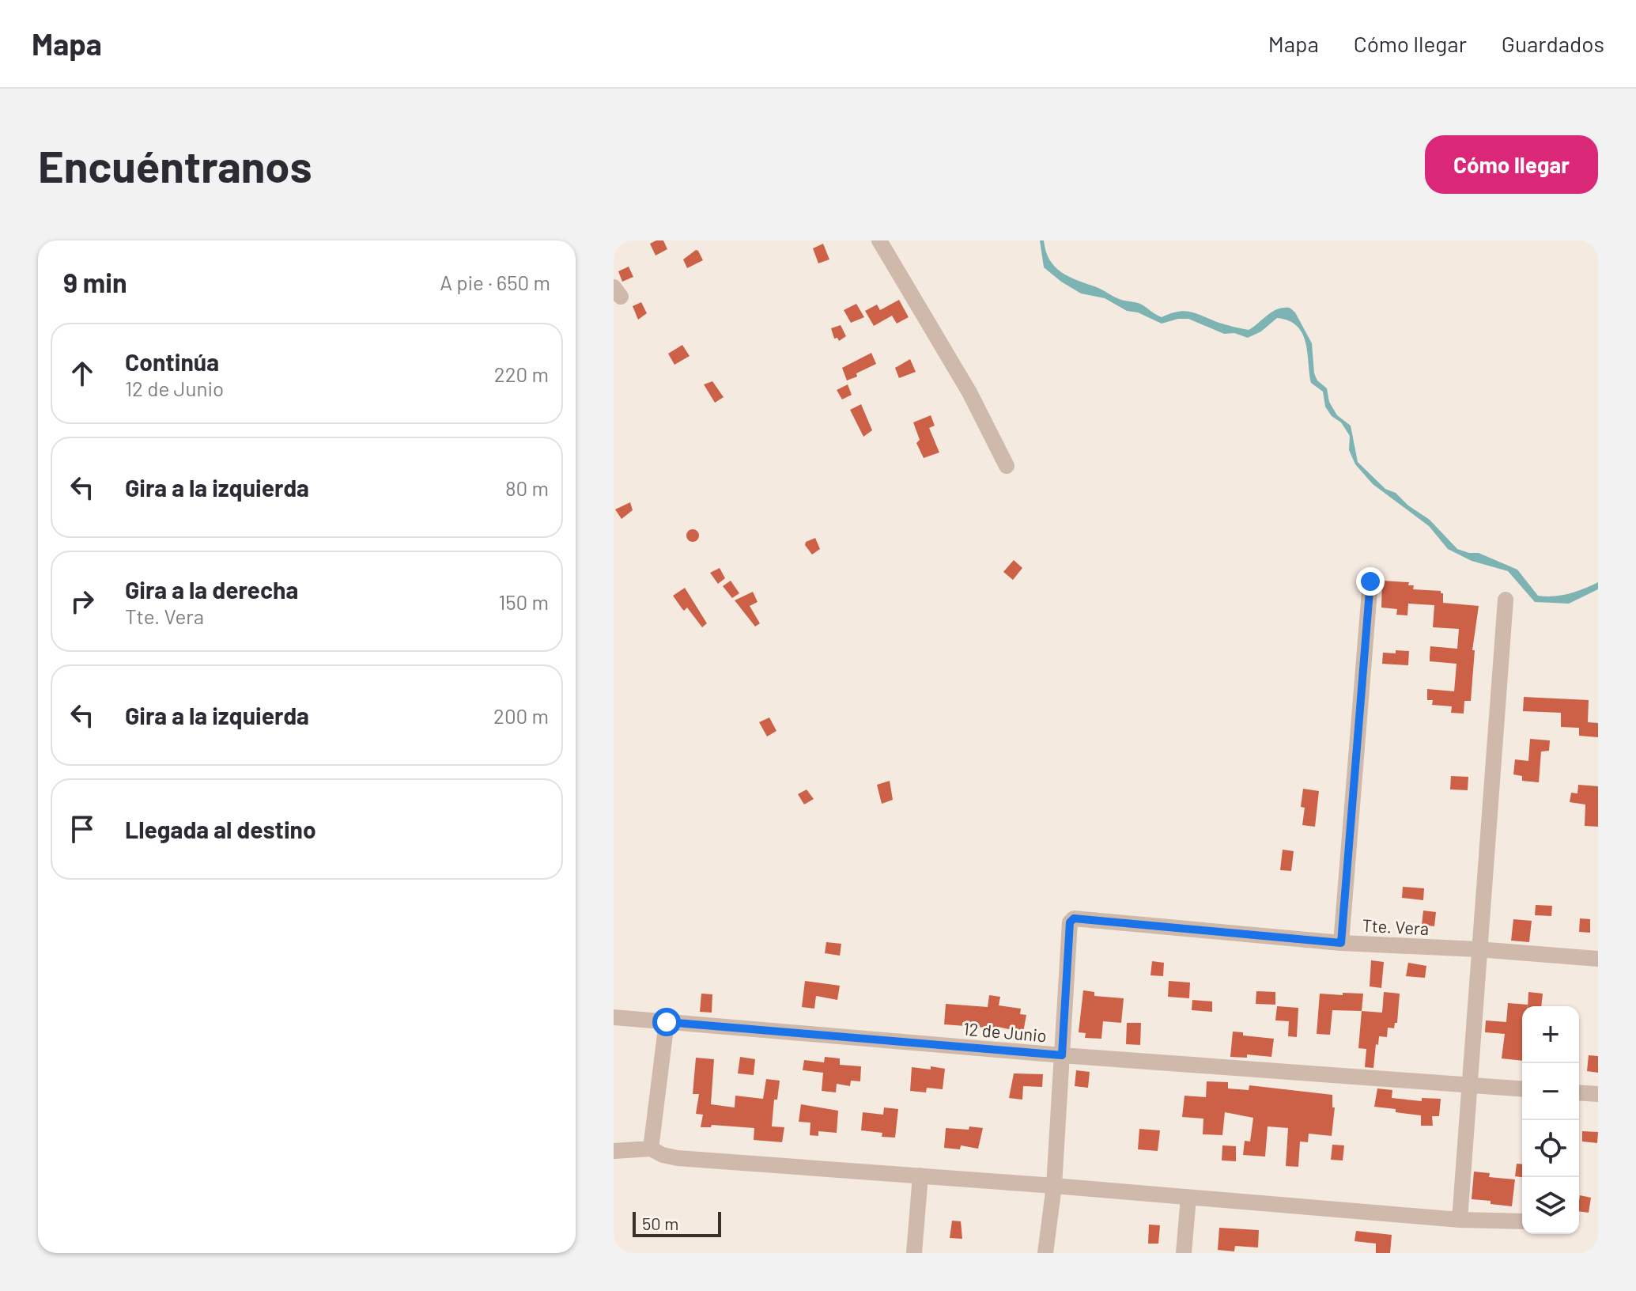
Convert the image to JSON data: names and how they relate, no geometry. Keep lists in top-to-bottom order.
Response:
{
  "streets": {
    "street": ["Tte. Vera", "12 de Junio"]
  },
  "crossings": [
    ["Tte. Vera", "12 de Junio"]
  ],
  "scale_bar": "50 m",
  "page": {
    "header": "Mapa",
    "nav": ["Mapa", "Cómo llegar", "Guardados"],
    "buttons": "Cómo llegar",
    "title": "Encuéntranos",
    "heading": ["9 min", "A pie · 650 m"],
    "list": [
      ["Continúa", "12 de Junio", "220 m"],
      ["Gira a la izquierda", "80 m"],
      ["Gira a la derecha", "Tte. Vera", "150 m"],
      ["Gira a la izquierda", "200 m"],
      "Llegada al destino"
    ],
    "map_buttons": ["+", "−"],
    "scale": "50 m"
  }
}
